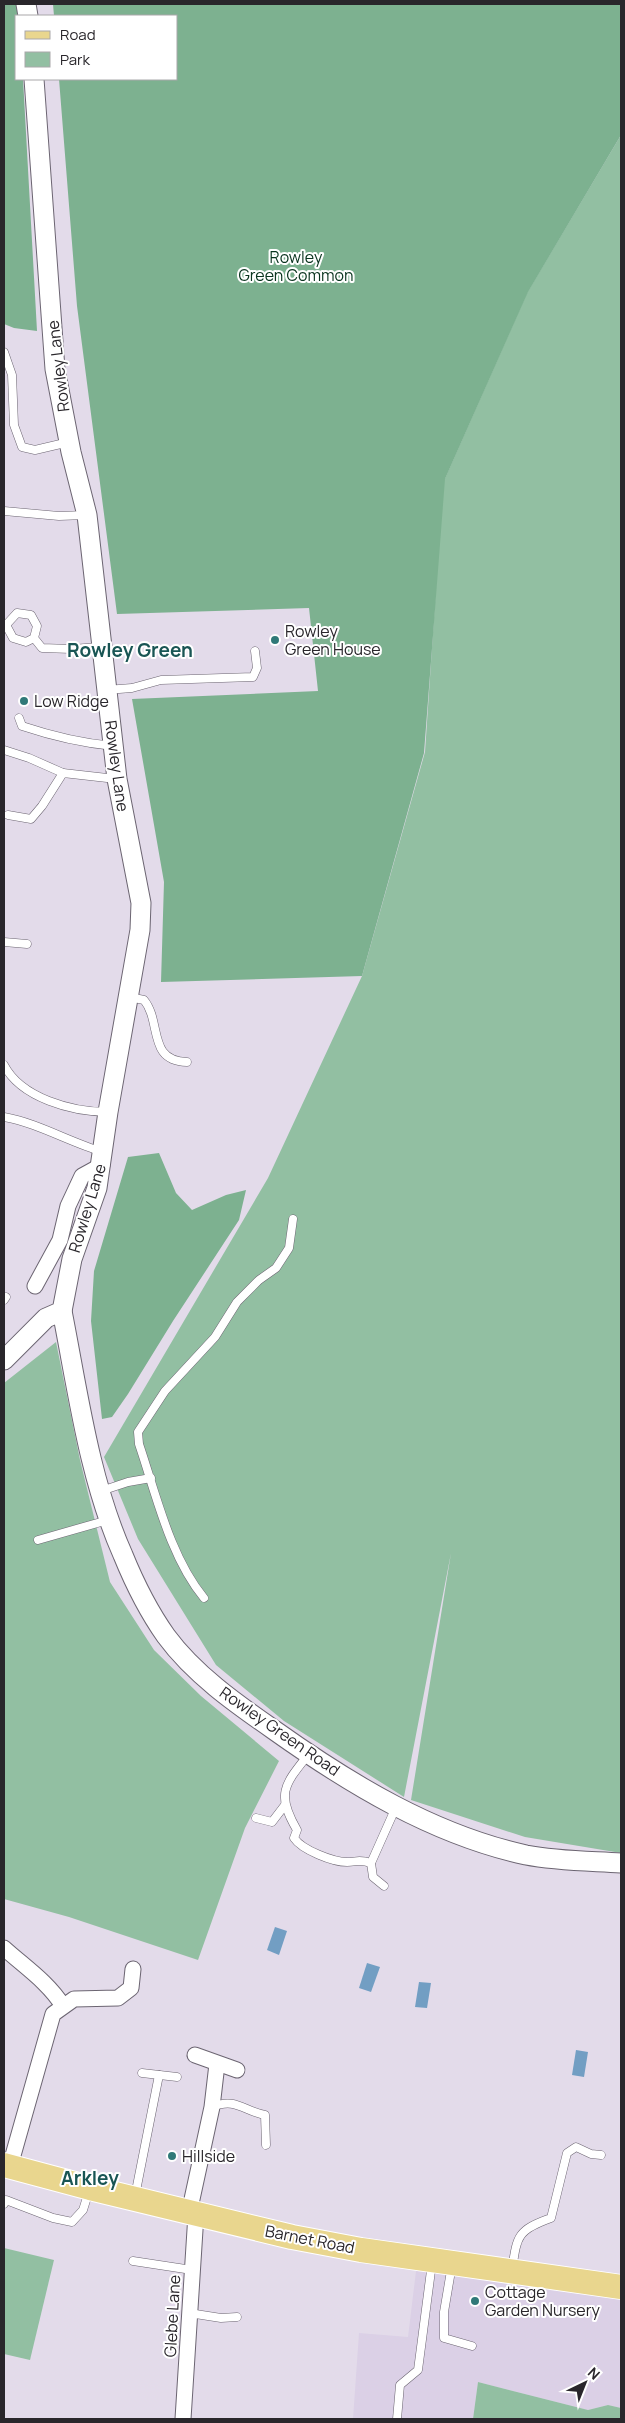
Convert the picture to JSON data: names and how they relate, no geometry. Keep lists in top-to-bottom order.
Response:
{
  "streets": {
    "main road": ["Barnet Road"],
    "street": ["Rowley Lane", "Rowley Green Road", "Glebe Lane"]
  },
  "crossings": [
    ["Rowley Lane", "Rowley Green Road"],
    ["Barnet Road", "Glebe Lane"]
  ],
  "districts": ["Rowley Green", "Arkley"],
  "parks": ["Rowley Green Common"],
  "places": [
    "Rowley Green House",
    "Low Ridge",
    "Hillside",
    "Cottage Garden Nursery"
  ],
  "legend": ["Road", "Park"],
  "north": "top right"
}
